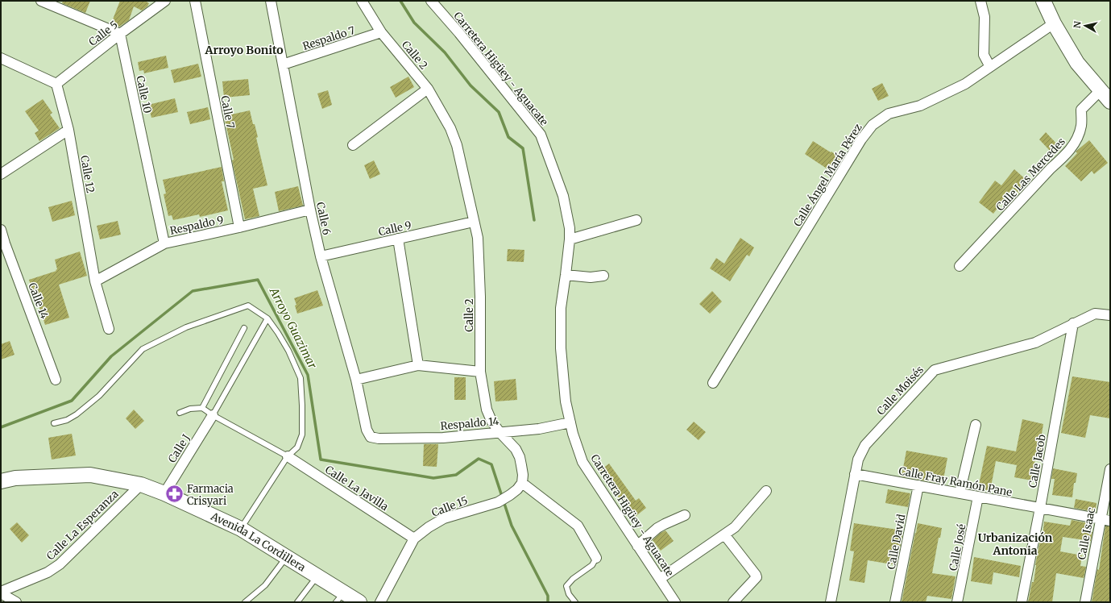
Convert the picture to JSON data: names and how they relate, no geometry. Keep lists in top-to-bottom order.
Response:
{
  "streets": {
    "main road": ["Avenida La Cordillera"],
    "street": [
      "Calle 5",
      "Respaldo 7",
      "Calle 2",
      "Carretera Higüey - Aguacate",
      "Calle 10",
      "Calle 7",
      "Calle 12",
      "Calle Las Mercedes",
      "Calle Ángel María Pérez",
      "Calle 6",
      "Respaldo 9",
      "Calle 9",
      "Calle 14",
      "Calle Moisés",
      "Respaldo 14",
      "Calle J",
      "Calle Jacob",
      "Calle Fray Ramón Pane",
      "Calle La Javilla",
      "Calle 15",
      "Calle La Esperanza",
      "Calle Isaac",
      "Calle David",
      "Calle José"
    ]
  },
  "crossings": [
    ["Calle 5", "Calle 10"],
    ["Calle 5", "Calle 12"],
    ["Respaldo 7", "Calle 2"],
    ["Respaldo 7", "Calle 6"],
    ["Calle 2", "Calle 9"],
    ["Calle 2", "Respaldo 14"],
    ["Calle 2", "Calle 15"],
    ["Carretera Higüey - Aguacate", "Respaldo 14"],
    ["Calle 10", "Respaldo 9"],
    ["Calle 7", "Respaldo 9"],
    ["Calle 12", "Respaldo 9"],
    ["Calle 6", "Respaldo 9"],
    ["Calle 6", "Calle 9"],
    ["Calle 6", "Respaldo 14"],
    ["Calle Moisés", "Calle Jacob"],
    ["Calle Moisés", "Calle Fray Ramón Pane"],
    ["Calle J", "Avenida La Cordillera"],
    ["Calle Jacob", "Calle Fray Ramón Pane"],
    ["Calle Fray Ramón Pane", "Calle Isaac"],
    ["Calle Fray Ramón Pane", "Calle David"],
    ["Calle Fray Ramón Pane", "Calle José"],
    ["Calle La Javilla", "Calle 15"],
    ["Calle La Esperanza", "Avenida La Cordillera"]
  ],
  "districts": ["Arroyo Bonito", "Urbanización Antonia"],
  "water": ["Arroyo Guazimar"],
  "places": {
    "pharmacy": ["Farmacia Crisyari"]
  },
  "north": "left"
}
